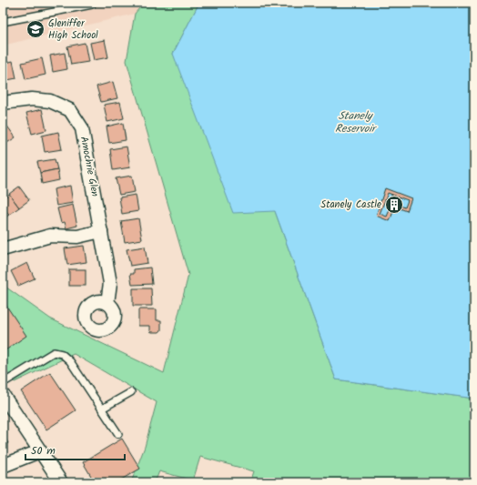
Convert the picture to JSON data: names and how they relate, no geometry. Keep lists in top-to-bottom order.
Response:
{
  "streets": {
    "street": ["Amochrie Glen"]
  },
  "water": ["Stanely Reservoir"],
  "places": {
    "school or university": ["Gleniffer High School"],
    "building": ["Stanely Castle"]
  },
  "scale_bar": "50 m"
}
